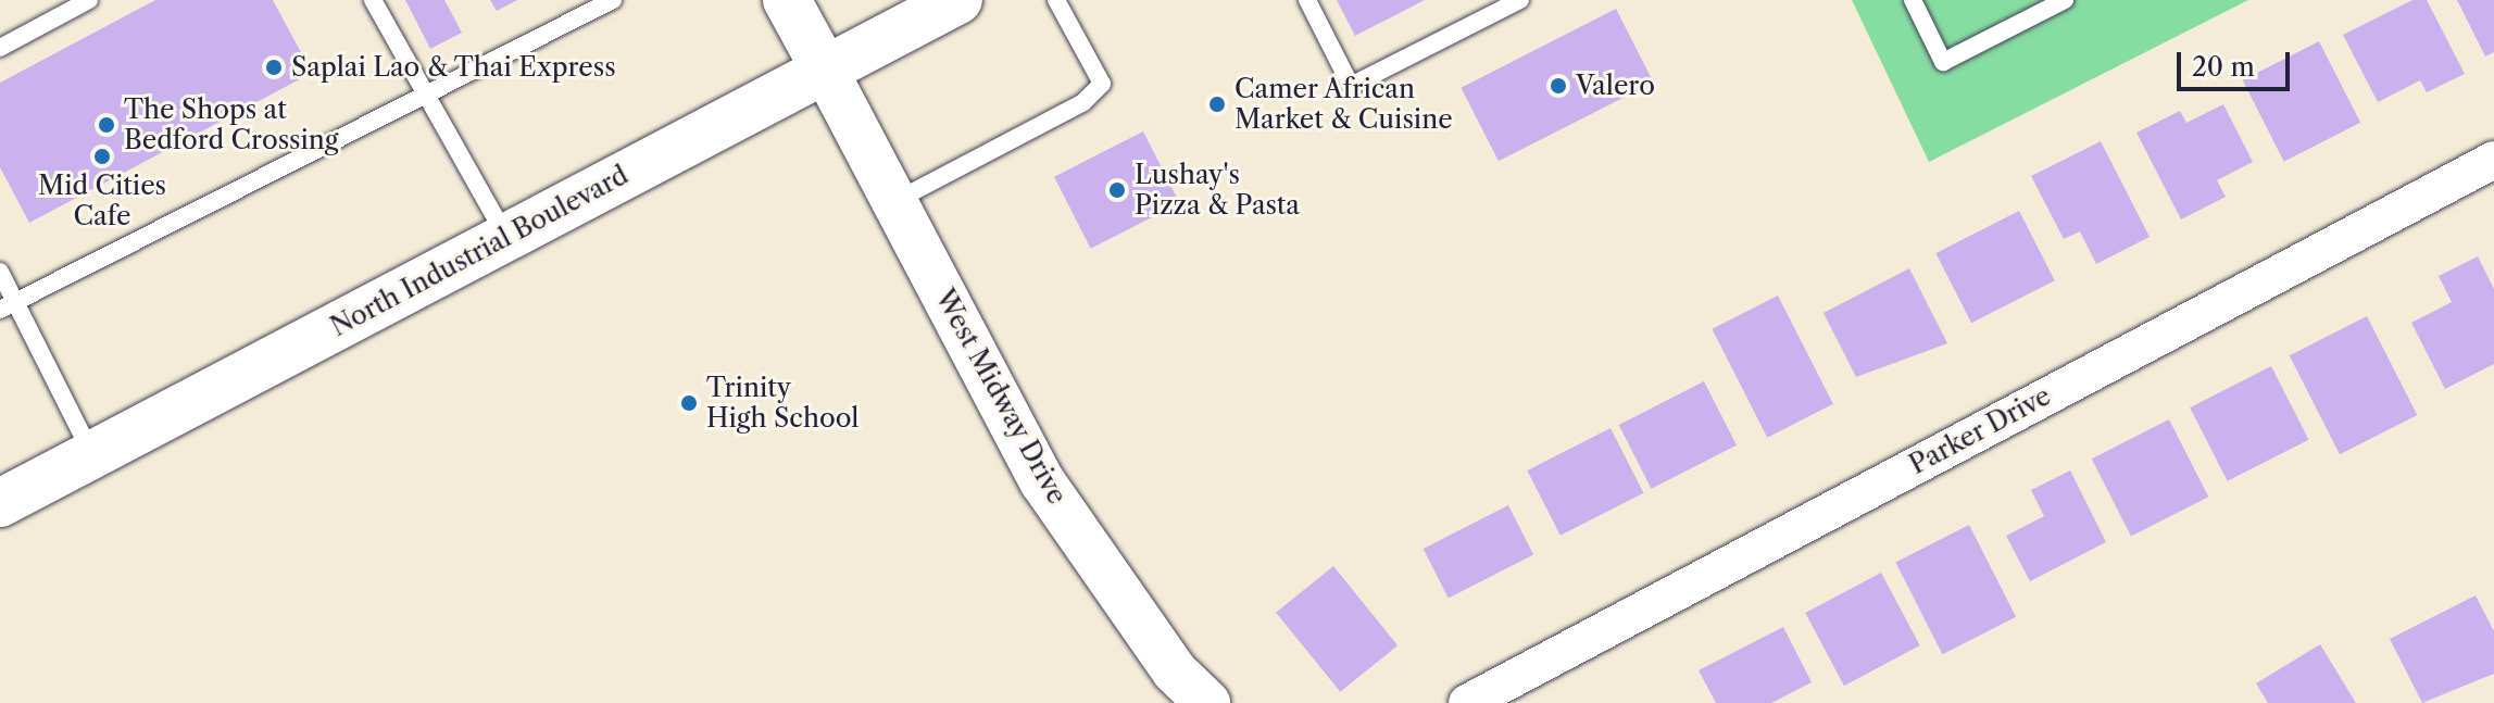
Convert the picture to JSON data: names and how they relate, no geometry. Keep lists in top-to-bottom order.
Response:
{
  "streets": {
    "main road": ["North Industrial Boulevard"],
    "street": ["West Midway Drive", "Parker Drive"]
  },
  "crossings": [
    ["North Industrial Boulevard", "West Midway Drive"]
  ],
  "places": [
    "Saplai Lao & Thai Express",
    "Valero",
    "Camer African Market & Cuisine",
    "The Shops at Bedford Crossing",
    "Mid Cities Cafe",
    "Lushay's Pizza & Pasta",
    "Trinity High School"
  ],
  "scale_bar": "20 m"
}
